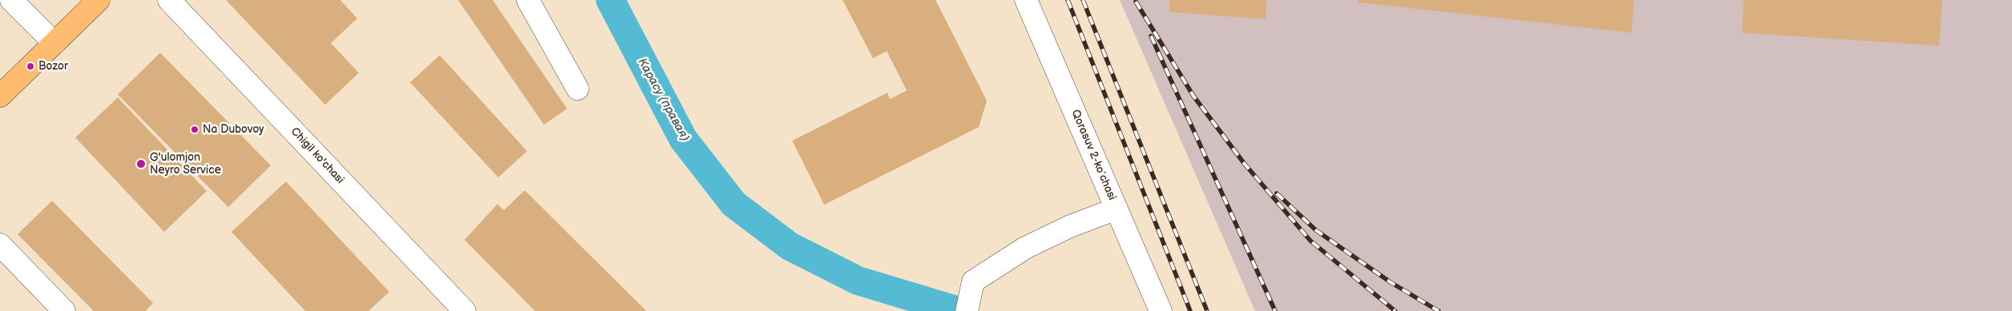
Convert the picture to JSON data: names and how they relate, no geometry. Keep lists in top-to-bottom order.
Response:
{
  "streets": {
    "street": ["Qorasuv 2-koʻchasi", "Chigil ko'chasi"]
  },
  "water": ["Карасу (правая)"],
  "places": ["Bozor", "Na Dubovoy", "G'ulomjon Neyro Service"]
}
